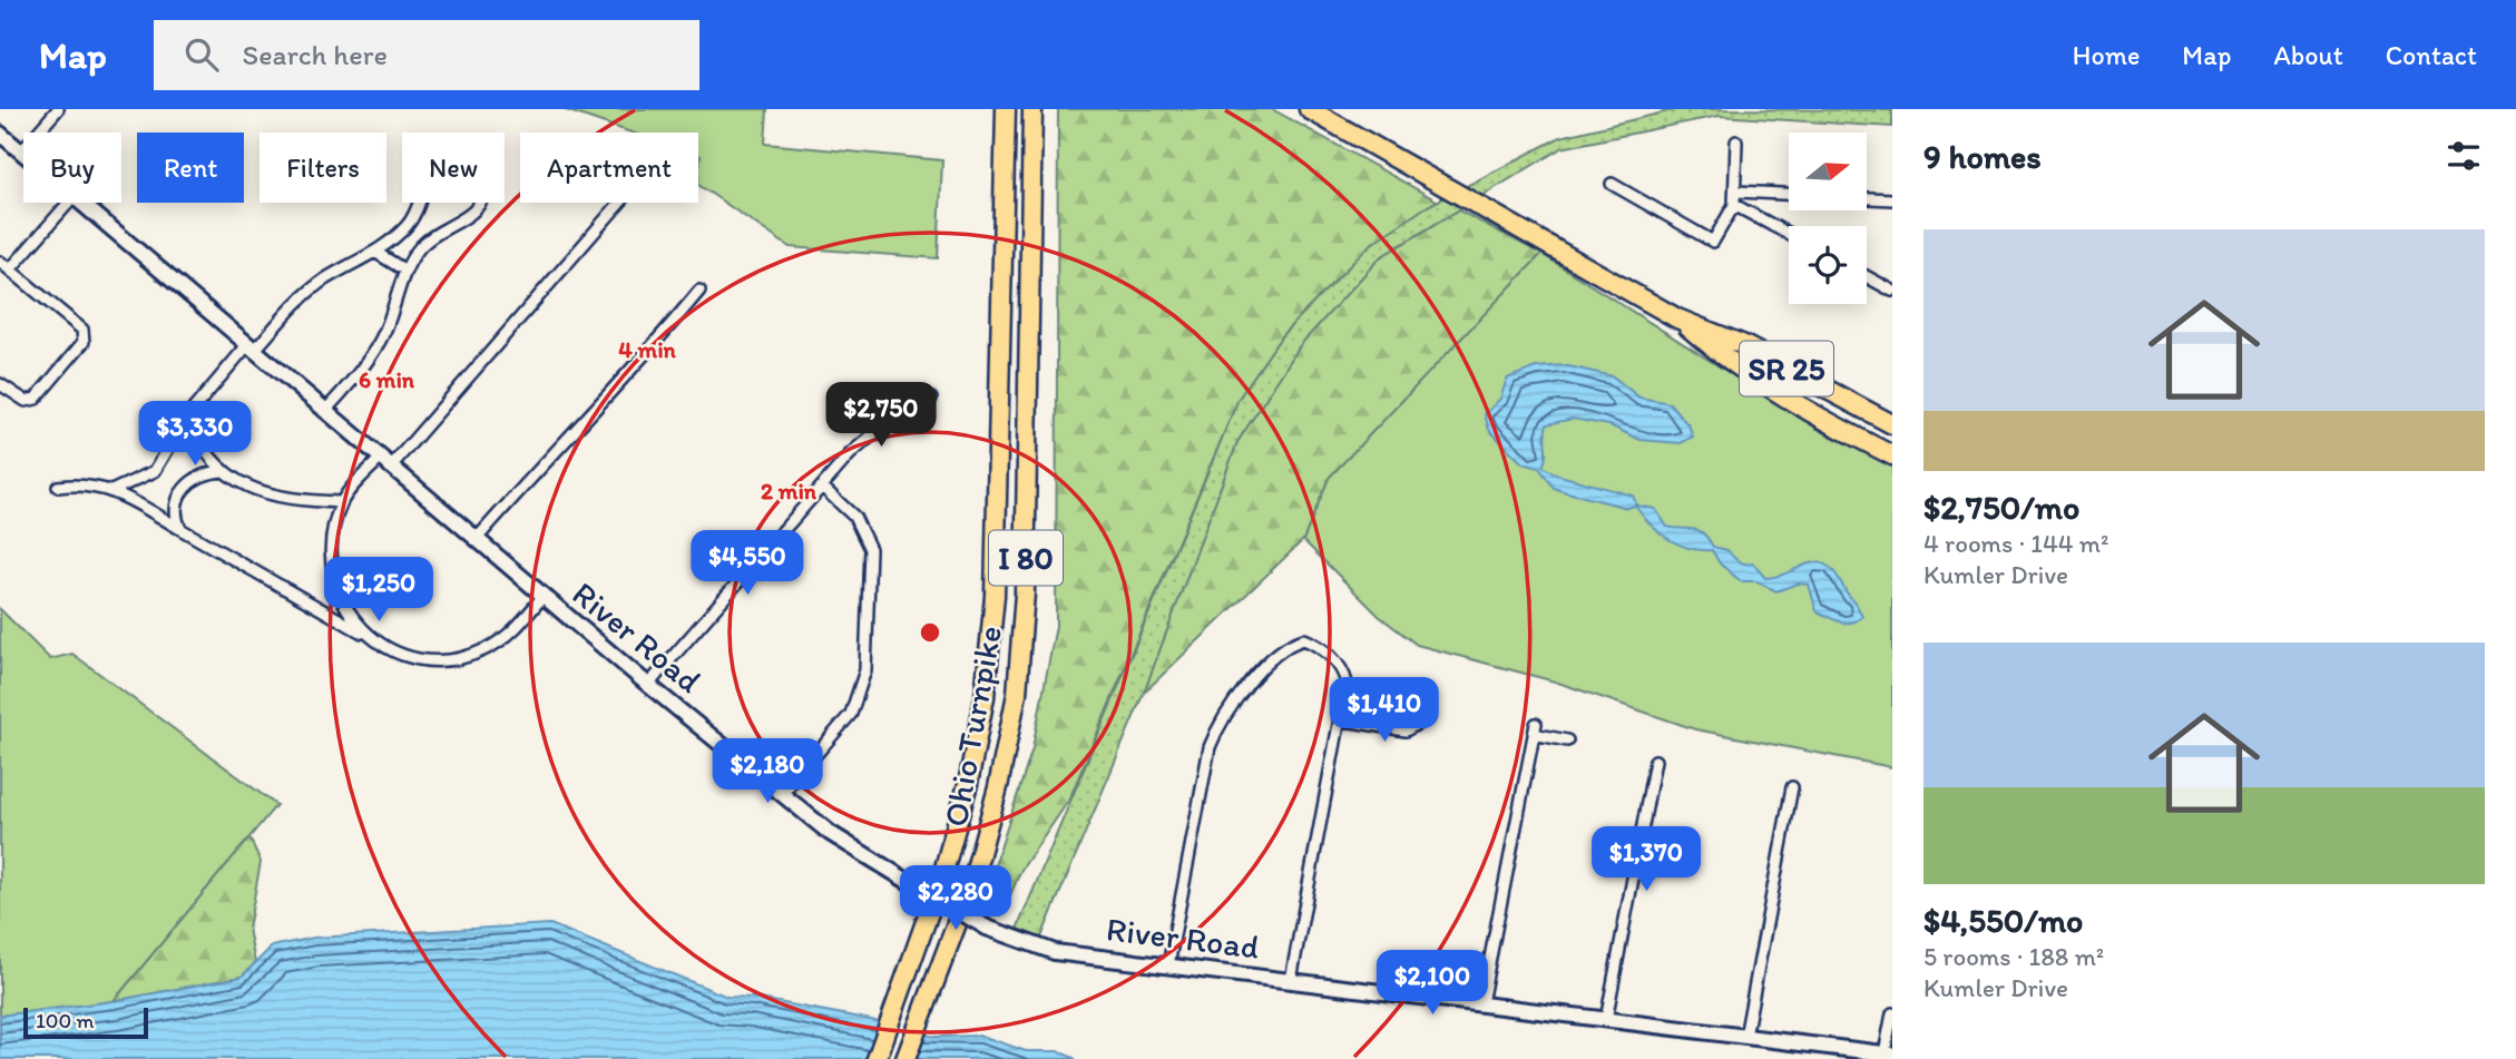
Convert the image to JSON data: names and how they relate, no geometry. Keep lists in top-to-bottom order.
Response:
{
  "streets": {
    "highway": ["SR 25", "I 80", "Ohio Turnpike"],
    "street": ["River Road"]
  },
  "scale_bar": "100 m",
  "north": "right",
  "page": {
    "header": "Map",
    "search": "Search here",
    "nav": [
      "Home",
      "Map",
      "About",
      "Contact"
    ],
    "heading": "9 homes",
    "chip": [
      "Buy",
      "Rent",
      "Filters",
      "New",
      "Apartment"
    ],
    "list": [
      {
        "name": "$2,750/mo",
        "note": "4 rooms · 144 m² · Kumler Drive"
      },
      {
        "name": "$4,550/mo",
        "note": "5 rooms · 188 m² · Kumler Drive"
      }
    ],
    "price": [
      "$2,750",
      "$3,330",
      "$4,550",
      "$1,250",
      "$1,410",
      "$2,180",
      "$1,370",
      "$2,280",
      "$2,100"
    ],
    "scale": "100 m"
  },
  "rings": ["4 min", "6 min", "2 min"]
}
